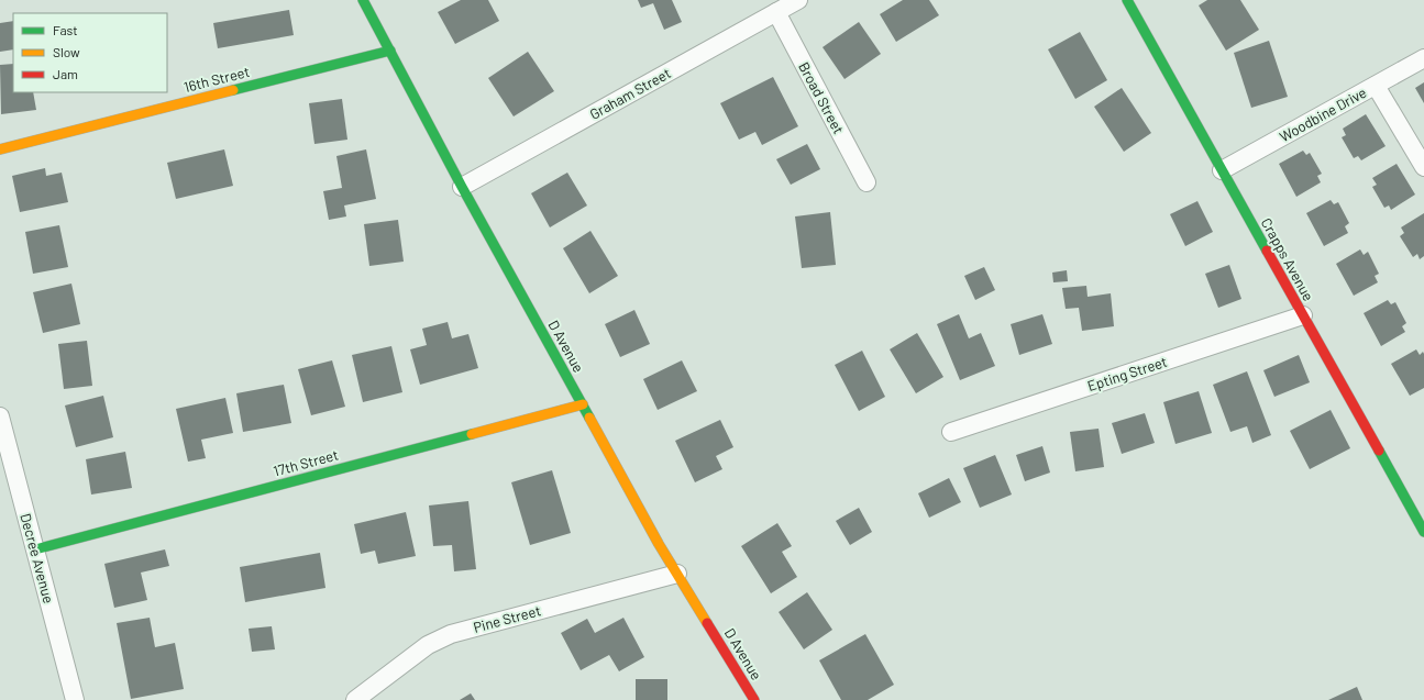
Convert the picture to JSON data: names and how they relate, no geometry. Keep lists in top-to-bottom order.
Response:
{
  "streets": {
    "street": [
      "16th Street",
      "Graham Street",
      "Broad Street",
      "Woodbine Drive",
      "Crapps Avenue",
      "D Avenue",
      "Epting Street",
      "17th Street",
      "Decree Avenue",
      "Pine Street"
    ]
  },
  "crossings": [
    ["16th Street", "D Avenue"],
    ["Graham Street", "Broad Street"],
    ["Graham Street", "D Avenue"],
    ["Woodbine Drive", "Crapps Avenue"],
    ["Crapps Avenue", "Epting Street"],
    ["D Avenue", "17th Street"],
    ["D Avenue", "Pine Street"],
    ["17th Street", "Decree Avenue"]
  ],
  "legend": ["Fast", "Slow", "Jam"]
}
